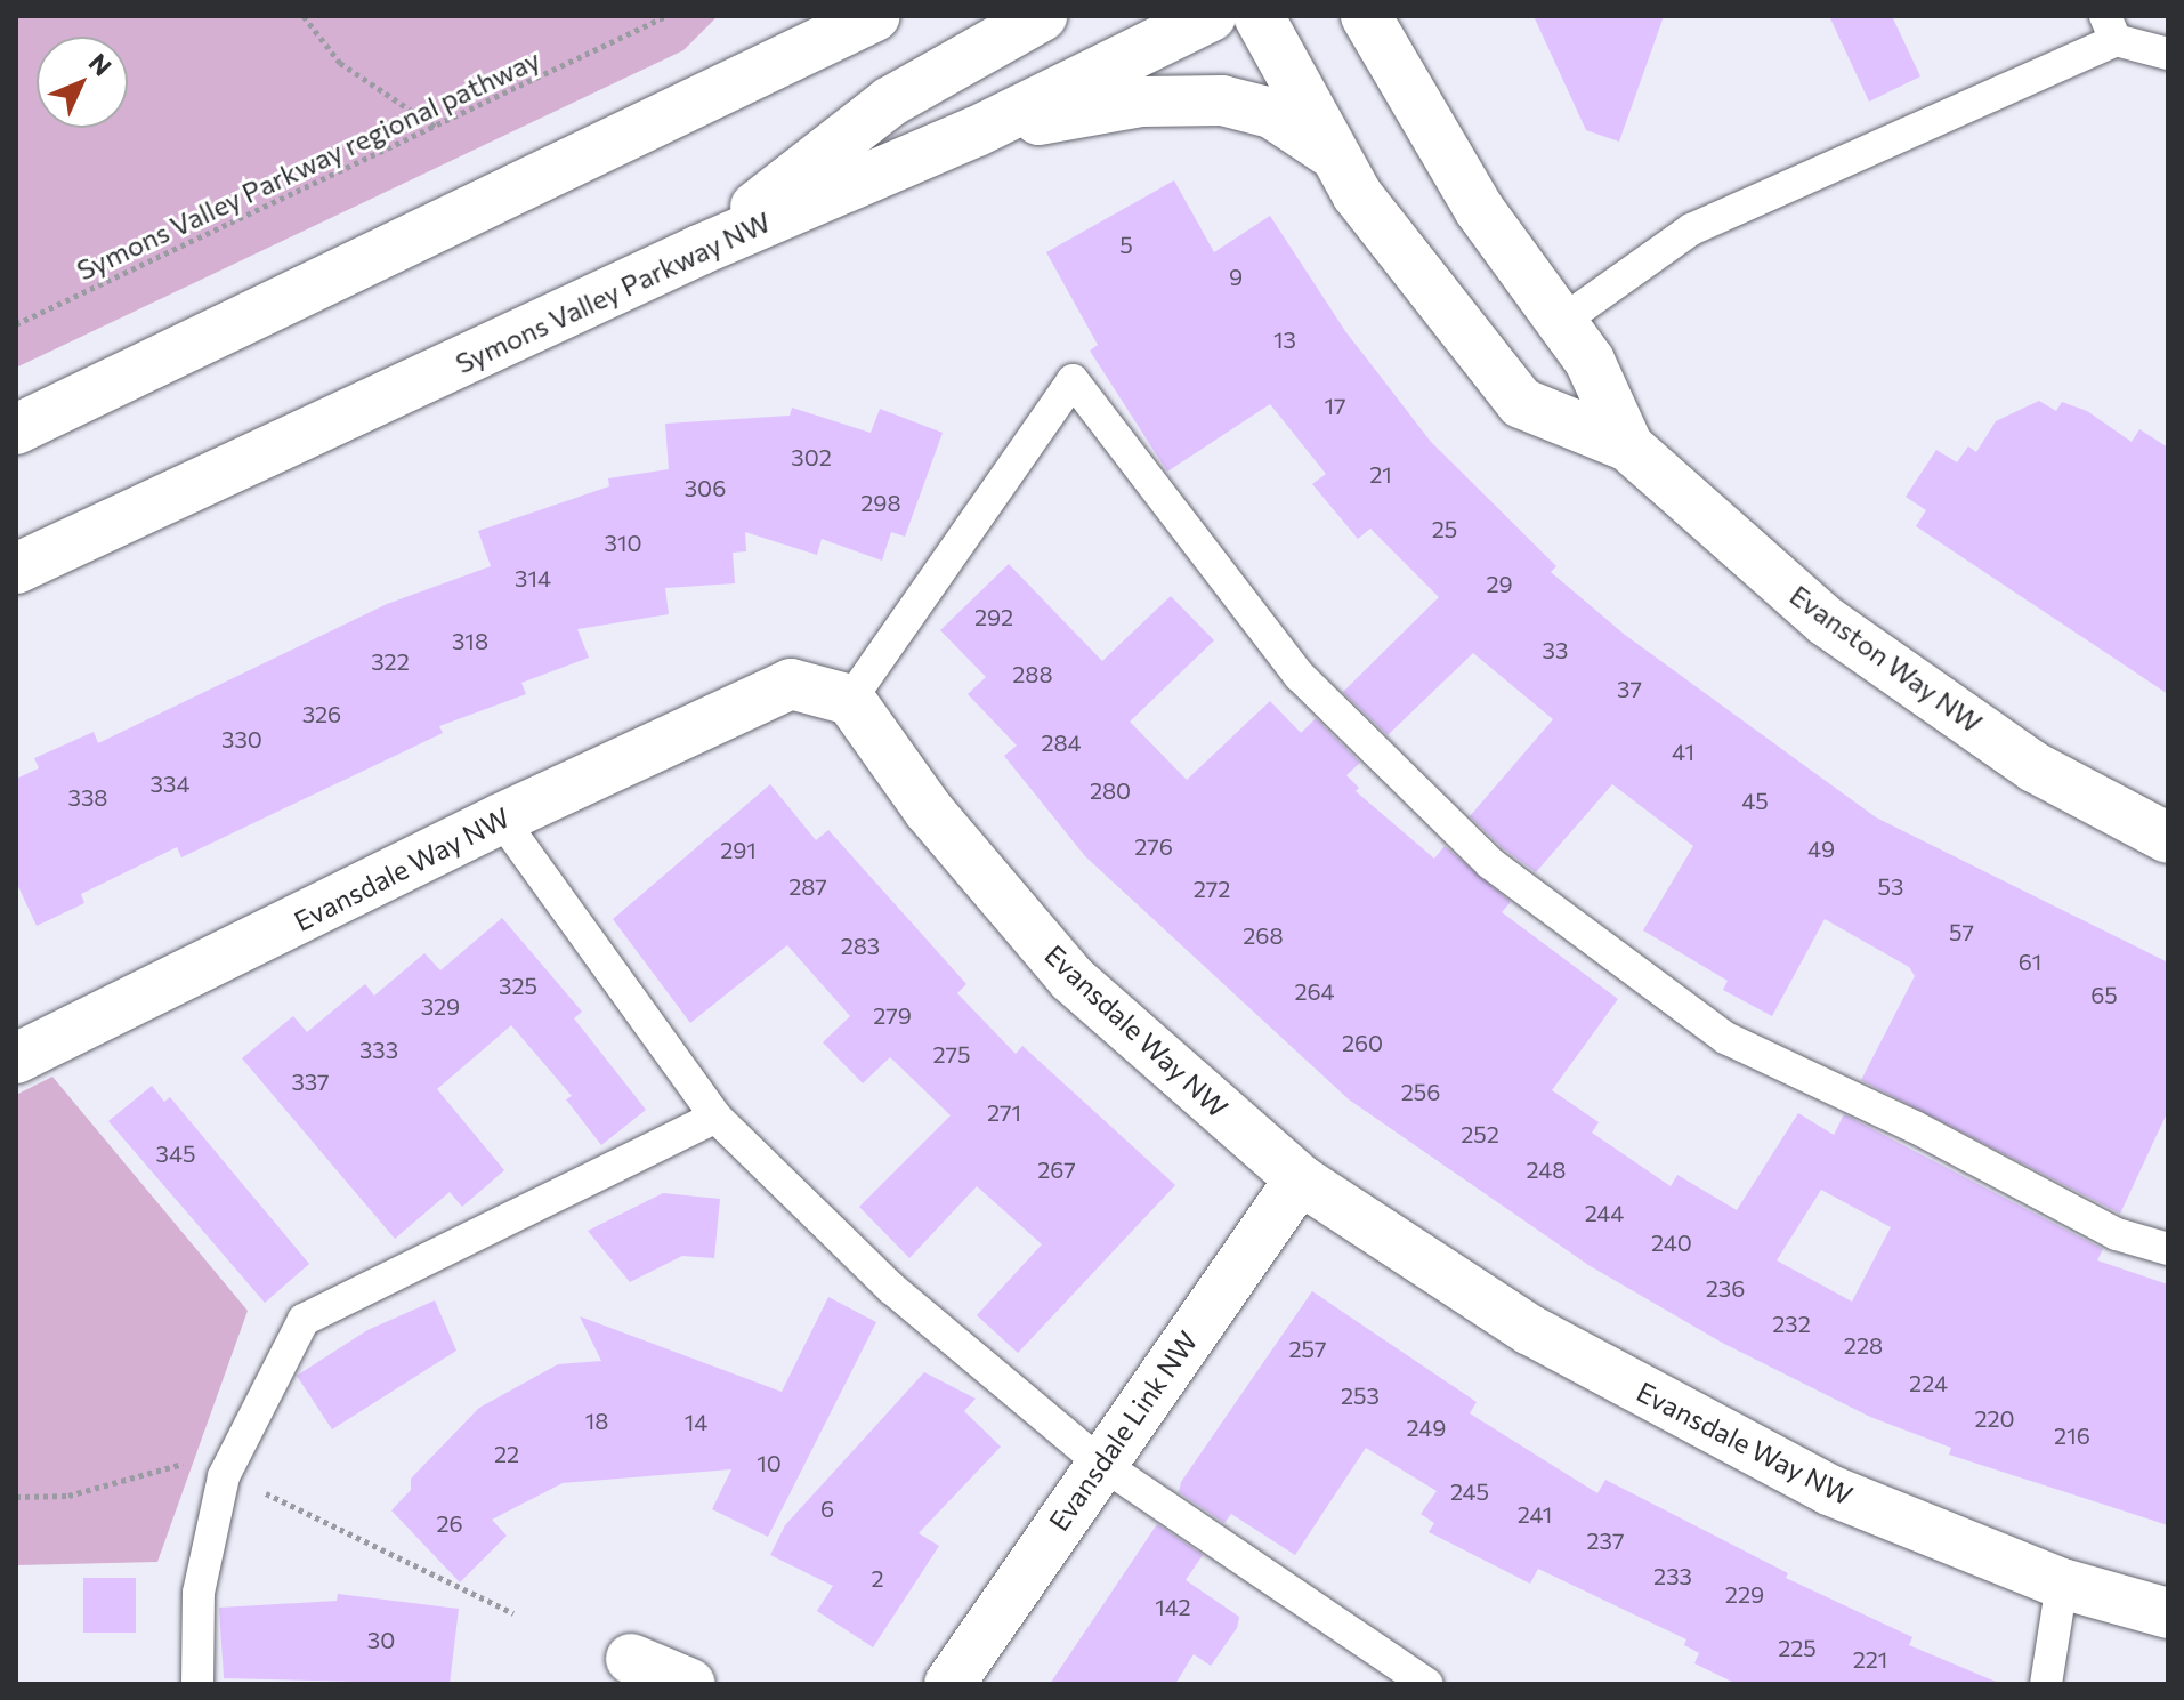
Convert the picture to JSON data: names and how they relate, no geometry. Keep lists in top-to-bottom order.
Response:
{
  "streets": {
    "street": [
      "Symons Valley Parkway NW",
      "Evanston Way NW",
      "Evansdale Way NW",
      "Evansdale Link NW"
    ],
    "path": ["Symons Valley Parkway regional pathway"]
  },
  "crossings": [
    ["Evansdale Way NW", "Evansdale Link NW"]
  ],
  "house_numbers": [
    "5",
    "9",
    "13",
    "17",
    "302",
    "21",
    "306",
    "298",
    "25",
    "310",
    "314",
    "29",
    "292",
    "318",
    "33",
    "322",
    "288",
    "37",
    "326",
    "330",
    "284",
    "41",
    "334",
    "280",
    "338",
    "45",
    "276",
    "49",
    "291",
    "287",
    "53",
    "272",
    "57",
    "268",
    "283",
    "61",
    "325",
    "264",
    "65",
    "329",
    "279",
    "260",
    "333",
    "275",
    "337",
    "256",
    "271",
    "252",
    "345",
    "267",
    "248",
    "244",
    "240",
    "236",
    "232",
    "228",
    "257",
    "224",
    "253",
    "220",
    "18",
    "14",
    "249",
    "216",
    "22",
    "10",
    "245",
    "6",
    "241",
    "26",
    "237",
    "233",
    "2",
    "229",
    "142",
    "30",
    "225",
    "221"
  ],
  "north": "top right"
}
